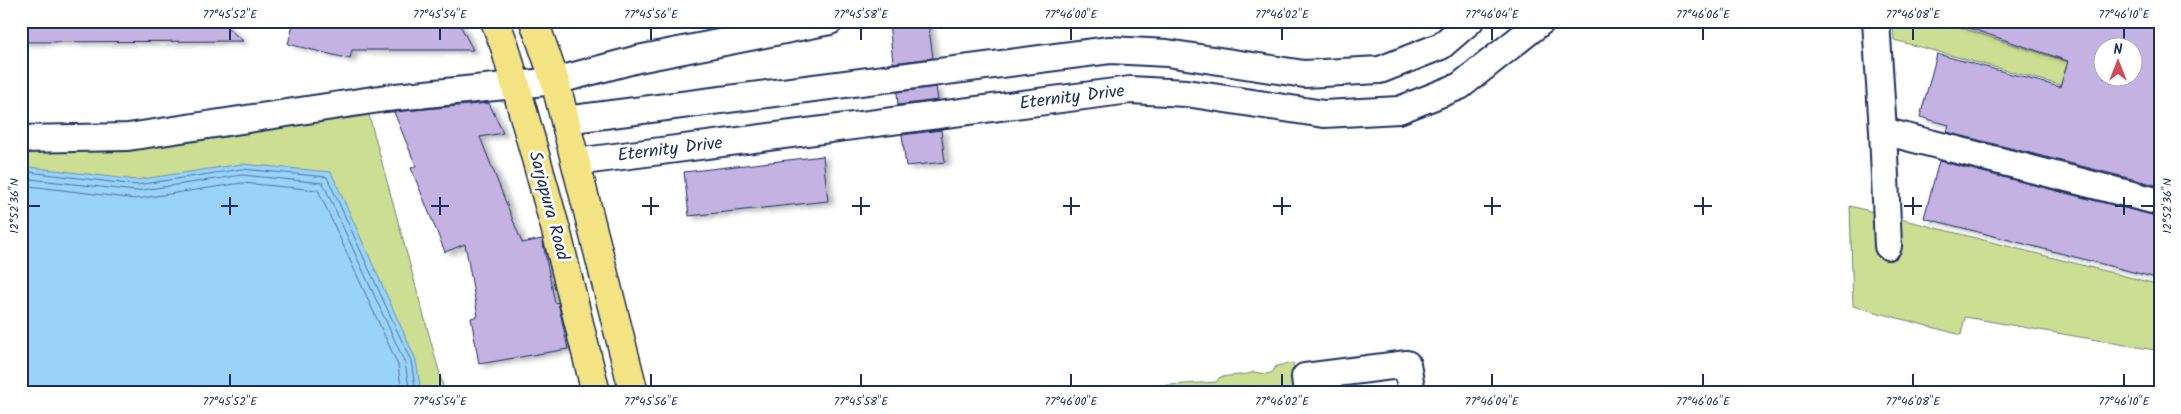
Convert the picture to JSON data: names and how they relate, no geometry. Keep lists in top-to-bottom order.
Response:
{
  "streets": {
    "main road": ["Sarjapura Road"],
    "street": ["Eternity Drive"]
  },
  "crossings": [
    ["Eternity Drive", "Sarjapura Road"]
  ],
  "north": "top",
  "coordinates": [
    "77°45'52\"E",
    "77°45'54\"E",
    "77°45'56\"E",
    "77°45'58\"E",
    "77°46'00\"E",
    "77°46'02\"E",
    "77°46'04\"E",
    "77°46'06\"E",
    "77°46'08\"E",
    "77°46'10\"E",
    "12°52'36\"N"
  ]
}
